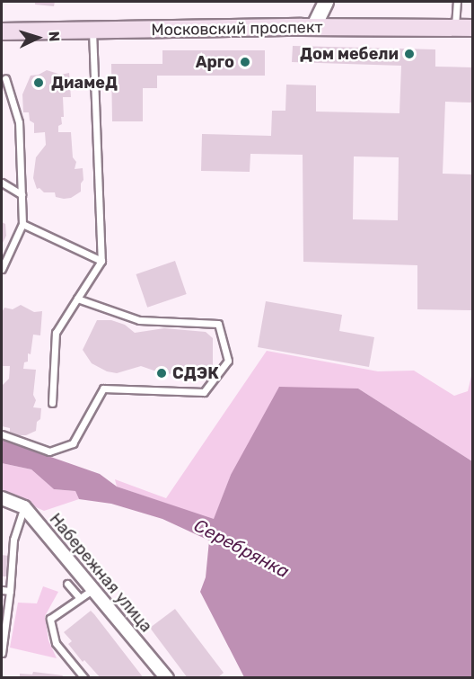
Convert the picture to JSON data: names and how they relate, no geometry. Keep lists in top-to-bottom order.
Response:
{
  "streets": {
    "main road": ["Московский проспект"],
    "street": ["Набережная улица"]
  },
  "water": ["Серебрянка"],
  "places": [
    "Дом мебели",
    "Арго",
    "ДиамеД",
    "СДЭК"
  ],
  "north": "right"
}
